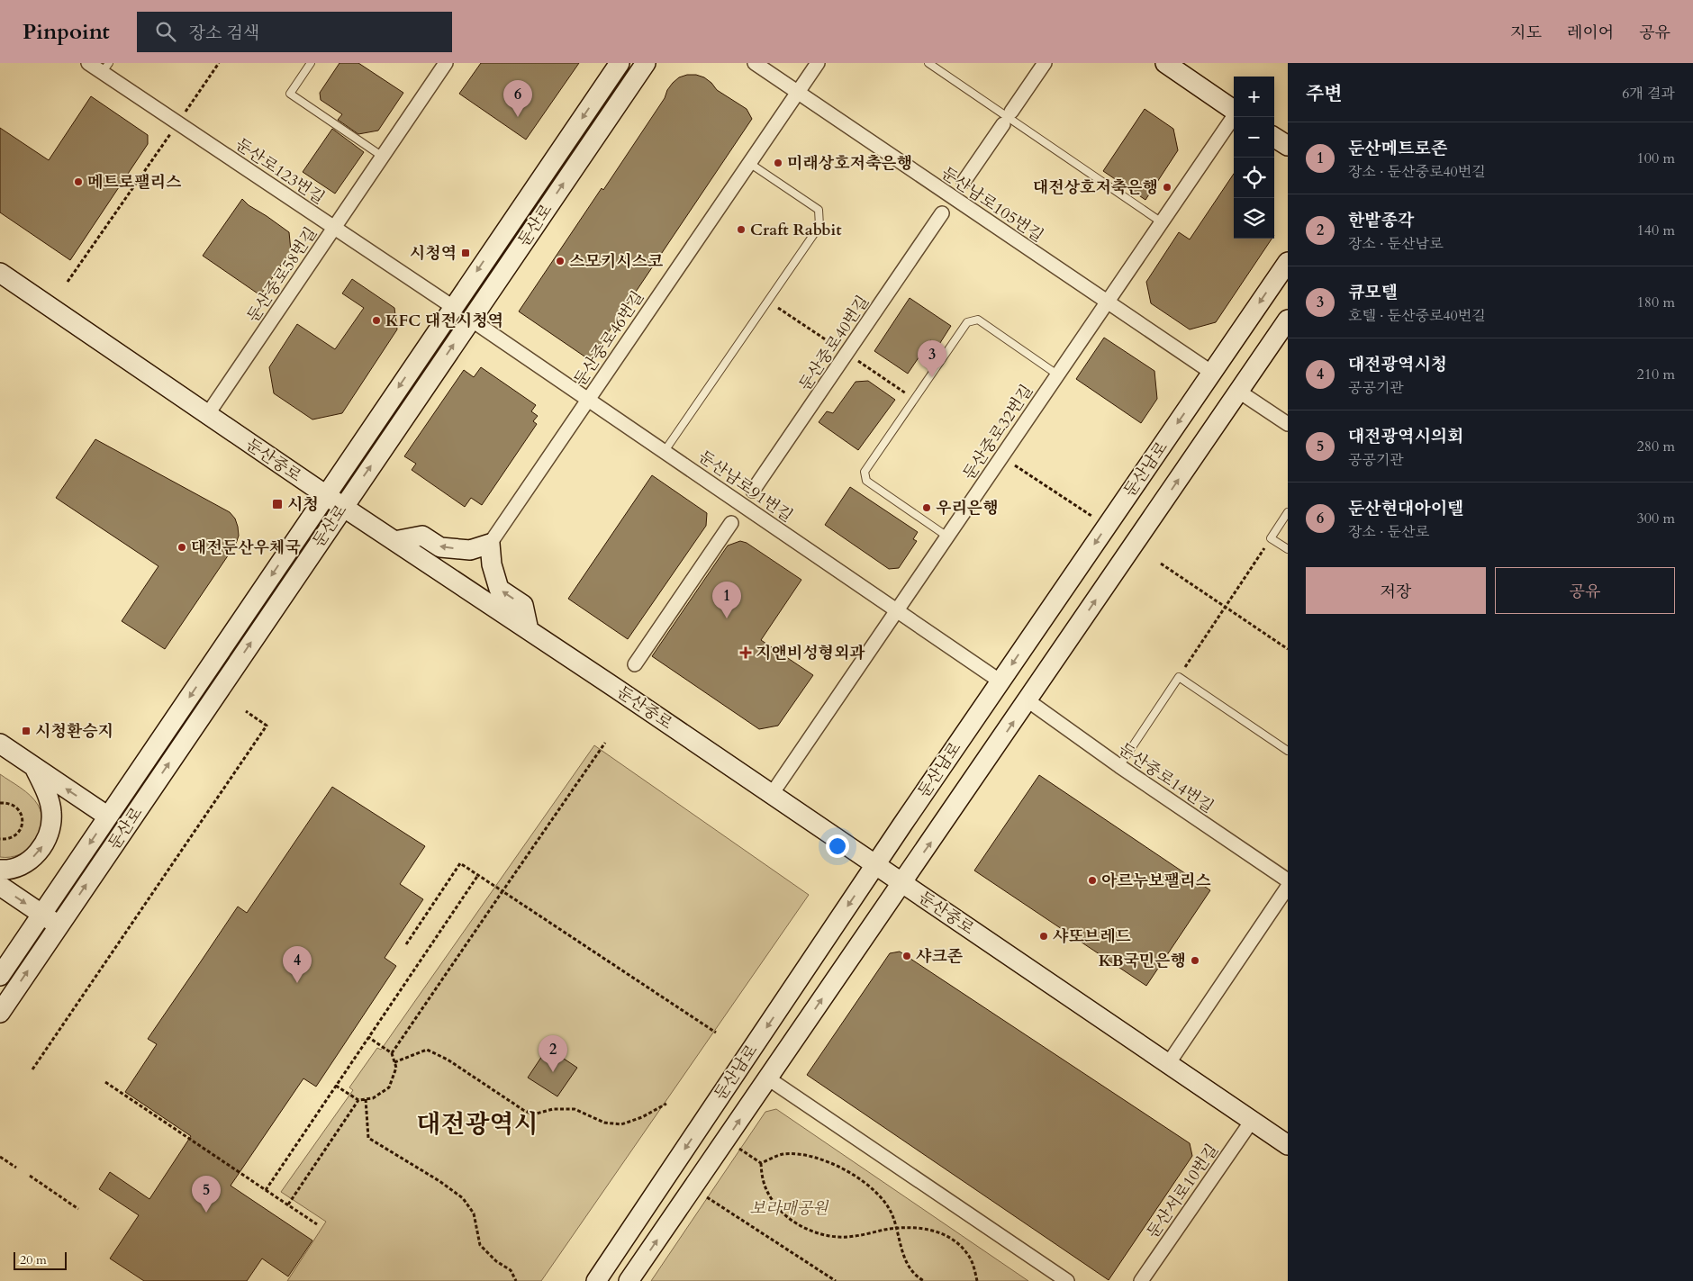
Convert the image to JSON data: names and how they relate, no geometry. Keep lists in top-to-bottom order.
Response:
{
  "streets": {
    "main road": ["둔산로", "둔산중로", "둔산남로"],
    "street": [
      "둔산로123번길",
      "둔산남로105번길",
      "둔산중로58번길",
      "둔산중로46번길",
      "둔산중로40번길",
      "둔산중로32번길",
      "둔산남로91번길",
      "둔산중로14번길",
      "둔산서로10번길"
    ]
  },
  "crossings": [
    ["둔산로123번길", "둔산로"],
    ["둔산로123번길", "둔산중로58번길"],
    ["둔산남로105번길", "둔산중로46번길"],
    ["둔산남로105번길", "둔산중로32번길"],
    ["둔산남로105번길", "둔산남로"],
    ["둔산로", "둔산중로"],
    ["둔산로", "둔산남로91번길"],
    ["둔산중로58번길", "둔산중로"],
    ["둔산중로46번길", "둔산남로91번길"],
    ["둔산중로32번길", "둔산중로"],
    ["둔산중로32번길", "둔산남로91번길"],
    ["둔산중로", "둔산남로"],
    ["둔산중로", "둔산서로10번길"],
    ["둔산남로", "둔산남로91번길"],
    ["둔산남로", "둔산중로14번길"]
  ],
  "districts": ["대전광역시"],
  "parks": ["보라매공원"],
  "places": {
    "other": [
      "미래상호저축은행",
      "메트로팰리스",
      "대전상호저축은행",
      "Craft Rabbit",
      "스모키시스코",
      "KFC 대전시청역",
      "우리은행",
      "대전둔산우체국",
      "아르누보팰리스",
      "샤또브레드",
      "샤크존",
      "KB국민은행"
    ],
    "transit": ["시청역", "시청", "시청환승지"],
    "health": ["지앤비성형외과"]
  },
  "scale_bar": "20 m",
  "page": {
    "header": "Pinpoint",
    "search": "장소 검색",
    "nav": ["지도", "레이어", "공유"],
    "heading": ["주변", "6개 결과"],
    "map_buttons": ["+", "−"],
    "pins": [
      "6",
      "3",
      "1",
      "4",
      "2",
      "5"
    ],
    "list": [
      {
        "mark": "1",
        "name": "둔산메트로존",
        "note": "장소 · 둔산중로40번길",
        "value": "100 m"
      },
      {
        "mark": "2",
        "name": "한밭종각",
        "note": "장소 · 둔산남로",
        "value": "140 m"
      },
      {
        "mark": "3",
        "name": "큐모텔",
        "note": "호텔 · 둔산중로40번길",
        "value": "180 m"
      },
      {
        "mark": "4",
        "name": "대전광역시청",
        "note": "공공기관",
        "value": "210 m"
      },
      {
        "mark": "5",
        "name": "대전광역시의회",
        "note": "공공기관",
        "value": "280 m"
      },
      {
        "mark": "6",
        "name": "둔산현대아이텔",
        "note": "장소 · 둔산로",
        "value": "300 m"
      }
    ],
    "buttons": ["저장", "공유"],
    "scale": "20 m"
  }
}
